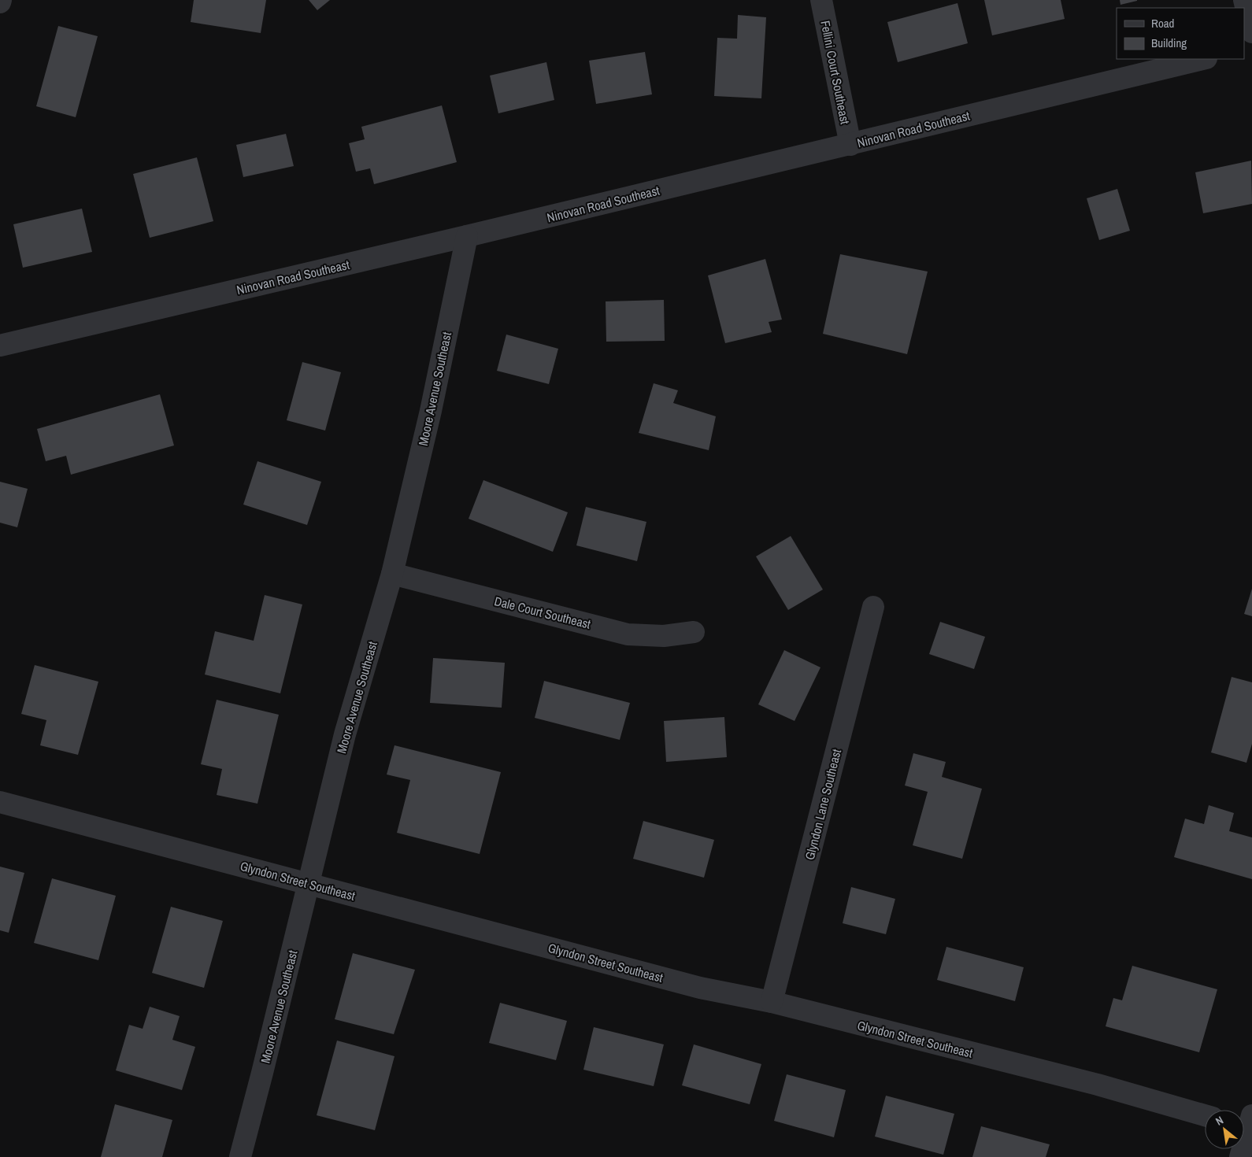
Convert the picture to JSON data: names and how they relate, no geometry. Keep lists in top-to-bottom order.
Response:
{
  "streets": {
    "street": [
      "Fellini Court Southeast",
      "Ninovan Road Southeast",
      "Moore Avenue Southeast",
      "Dale Court Southeast",
      "Glyndon Lane Southeast",
      "Glyndon Street Southeast"
    ]
  },
  "crossings": [
    ["Fellini Court Southeast", "Ninovan Road Southeast"],
    ["Ninovan Road Southeast", "Moore Avenue Southeast"],
    ["Moore Avenue Southeast", "Dale Court Southeast"],
    ["Moore Avenue Southeast", "Glyndon Street Southeast"],
    ["Glyndon Lane Southeast", "Glyndon Street Southeast"]
  ],
  "legend": ["Road", "Building"],
  "north": "top left"
}
